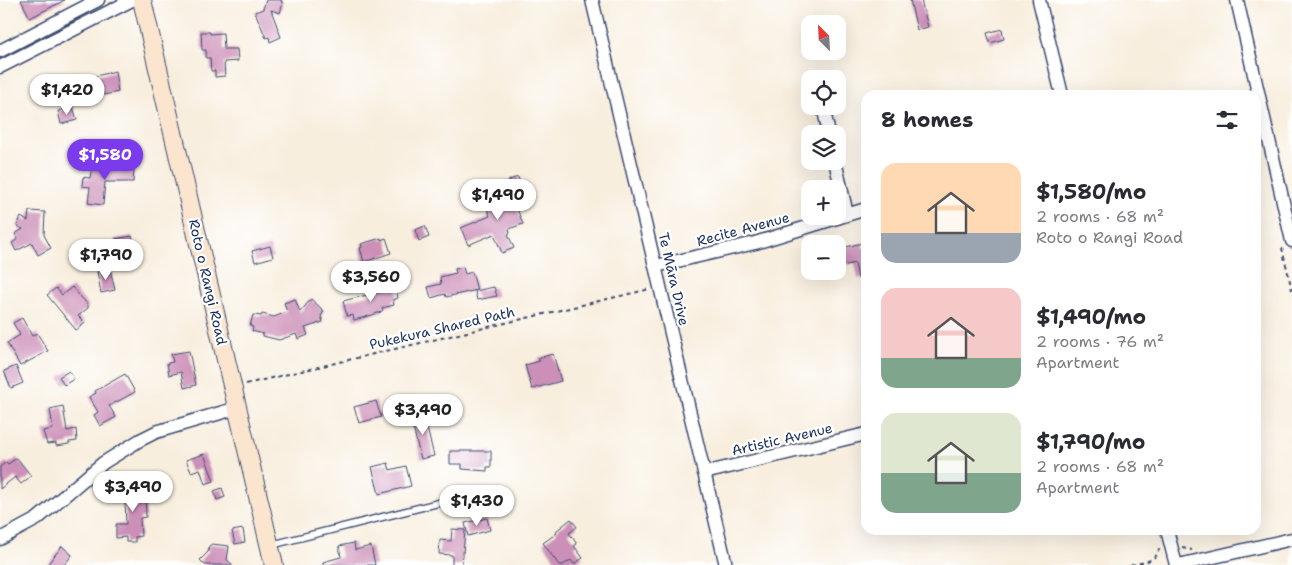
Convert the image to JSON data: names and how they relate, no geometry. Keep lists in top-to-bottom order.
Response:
{
  "streets": {
    "street": [
      "Recite Avenue",
      "Te Māra Drive",
      "Roto o Rangi Road",
      "Artistic Avenue"
    ],
    "path": ["Pukekura Shared Path"]
  },
  "crossings": [
    ["Recite Avenue", "Te Māra Drive"],
    ["Te Māra Drive", "Artistic Avenue"]
  ],
  "north": "top left",
  "page": {
    "map_buttons": ["+", "−"],
    "price": [
      "$1,420",
      "$1,580",
      "$1,490",
      "$1,790",
      "$3,560",
      "$3,490",
      "$3,490",
      "$1,430"
    ],
    "heading": "8 homes",
    "list": [
      {
        "name": "$1,580/mo",
        "note": "2 rooms · 68 m² · Roto o Rangi Road"
      },
      {
        "name": "$1,490/mo",
        "note": "2 rooms · 76 m² · Apartment"
      },
      {
        "name": "$1,790/mo",
        "note": "2 rooms · 68 m² · Apartment"
      }
    ]
  }
}
